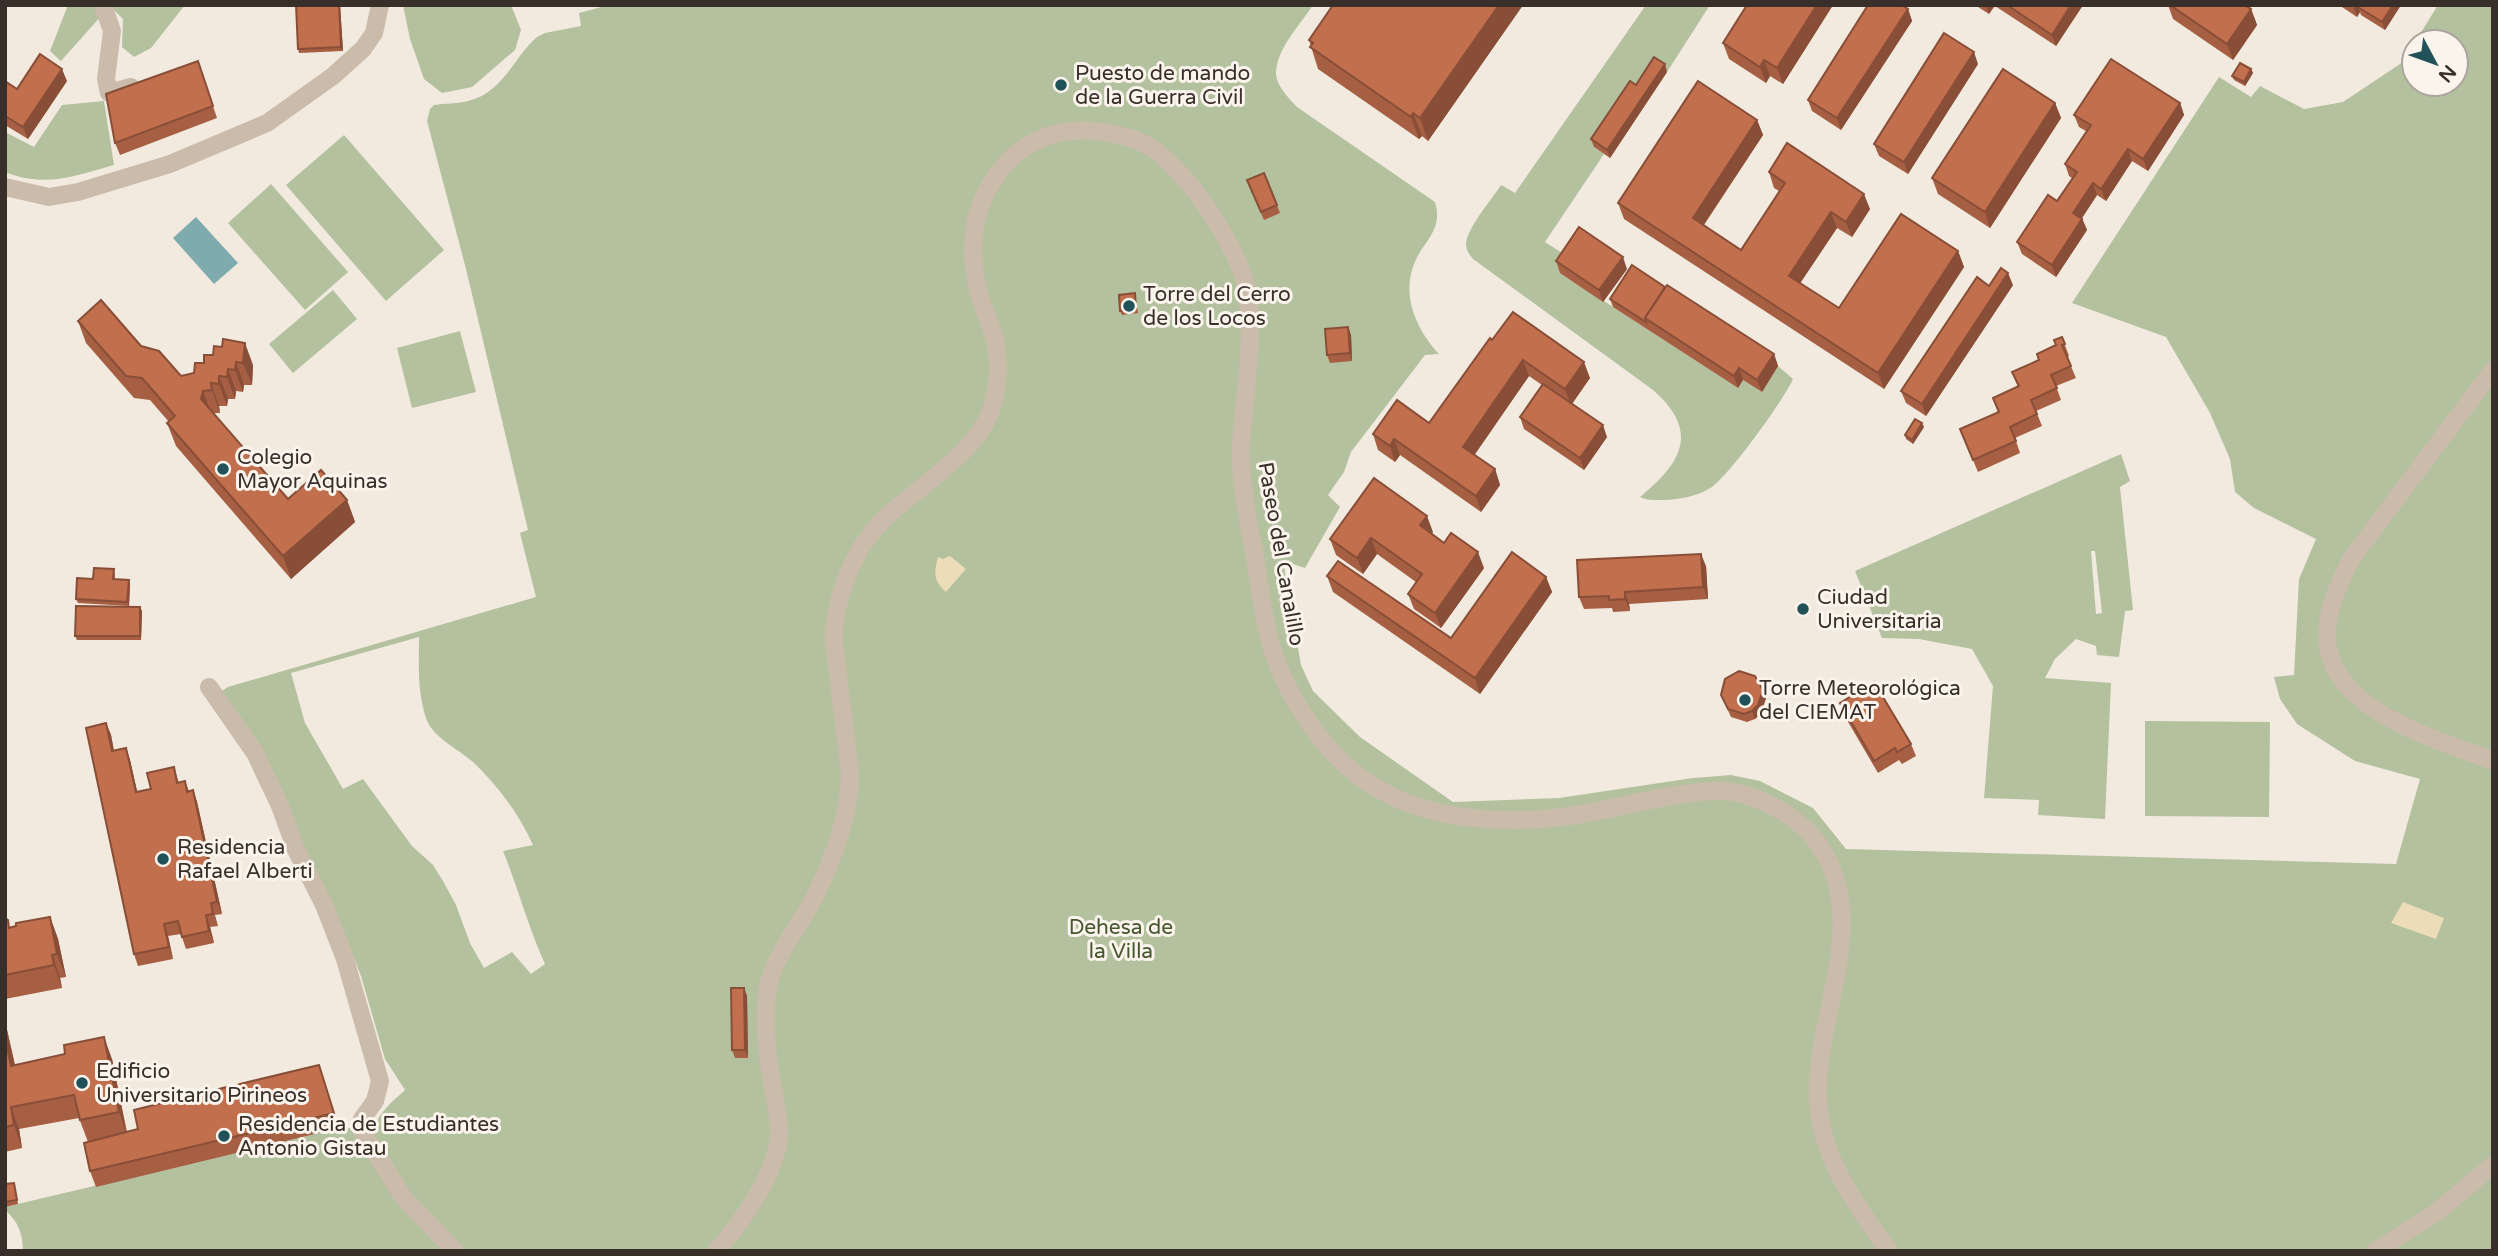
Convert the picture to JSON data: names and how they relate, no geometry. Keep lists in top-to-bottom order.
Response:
{
  "streets": {
    "street": ["Paseo del Canalillo"]
  },
  "parks": ["Dehesa de la Villa"],
  "places": [
    "Puesto de mando de la Guerra Civil",
    "Torre del Cerro de los Locos",
    "Colegio Mayor Aquinas",
    "Ciudad Universitaria",
    "Torre Meteorológica del CIEMAT",
    "Residencia Rafael Alberti",
    "Edificio Universitario Pirineos",
    "Residencia de Estudiantes Antonio Gistau"
  ],
  "north": "bottom right"
}
